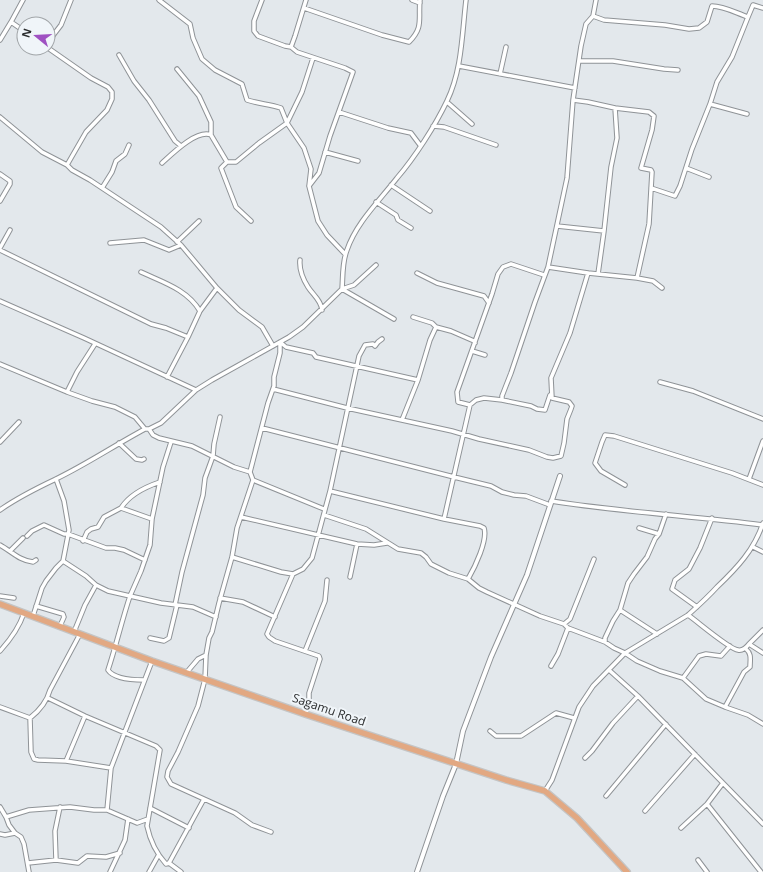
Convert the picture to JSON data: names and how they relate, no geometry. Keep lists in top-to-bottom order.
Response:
{
  "streets": {
    "highway": ["Sagamu Road"]
  },
  "north": "left"
}
